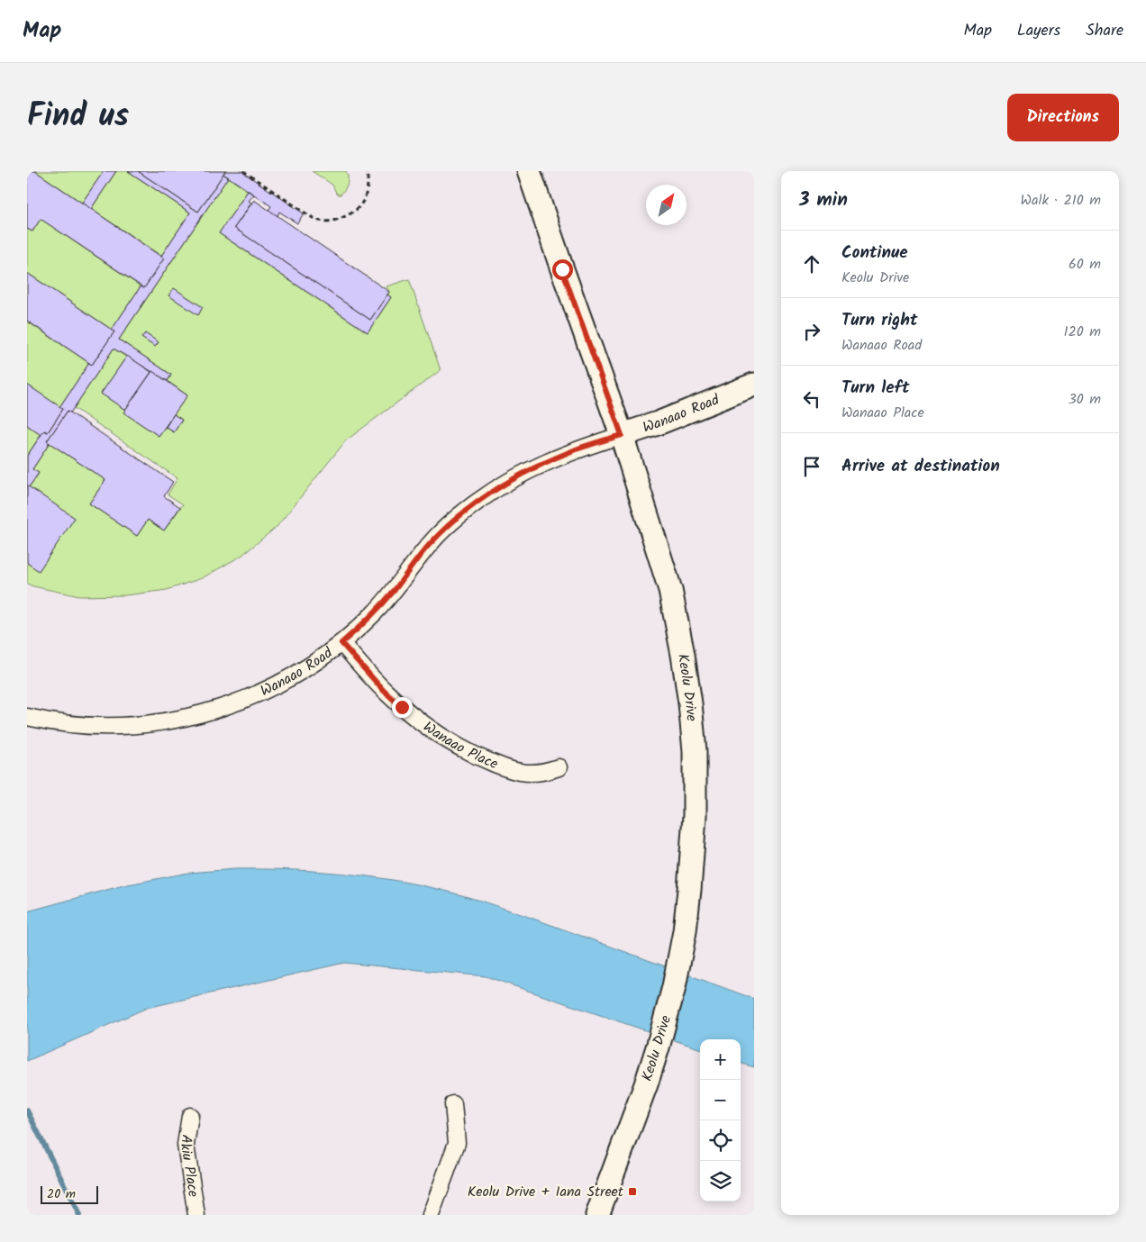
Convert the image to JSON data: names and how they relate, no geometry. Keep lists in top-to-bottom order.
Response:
{
  "streets": {
    "main road": ["Wanaao Road", "Keolu Drive"],
    "street": ["Wanaao Place", "Akiu Place"]
  },
  "crossings": [
    ["Wanaao Road", "Keolu Drive"],
    ["Wanaao Road", "Wanaao Place"]
  ],
  "places": {
    "transit": ["Keolu Drive + Iana Street"]
  },
  "scale_bar": "20 m",
  "north": "top right",
  "page": {
    "header": "Map",
    "nav": ["Map", "Layers", "Share"],
    "title": "Find us",
    "buttons": "Directions",
    "heading": ["3 min", "Walk · 210 m"],
    "list": [
      ["Continue", "Keolu Drive", "60 m"],
      ["Turn right", "Wanaao Road", "120 m"],
      ["Turn left", "Wanaao Place", "30 m"],
      "Arrive at destination"
    ],
    "map_buttons": ["+", "−"],
    "scale": "20 m"
  }
}
